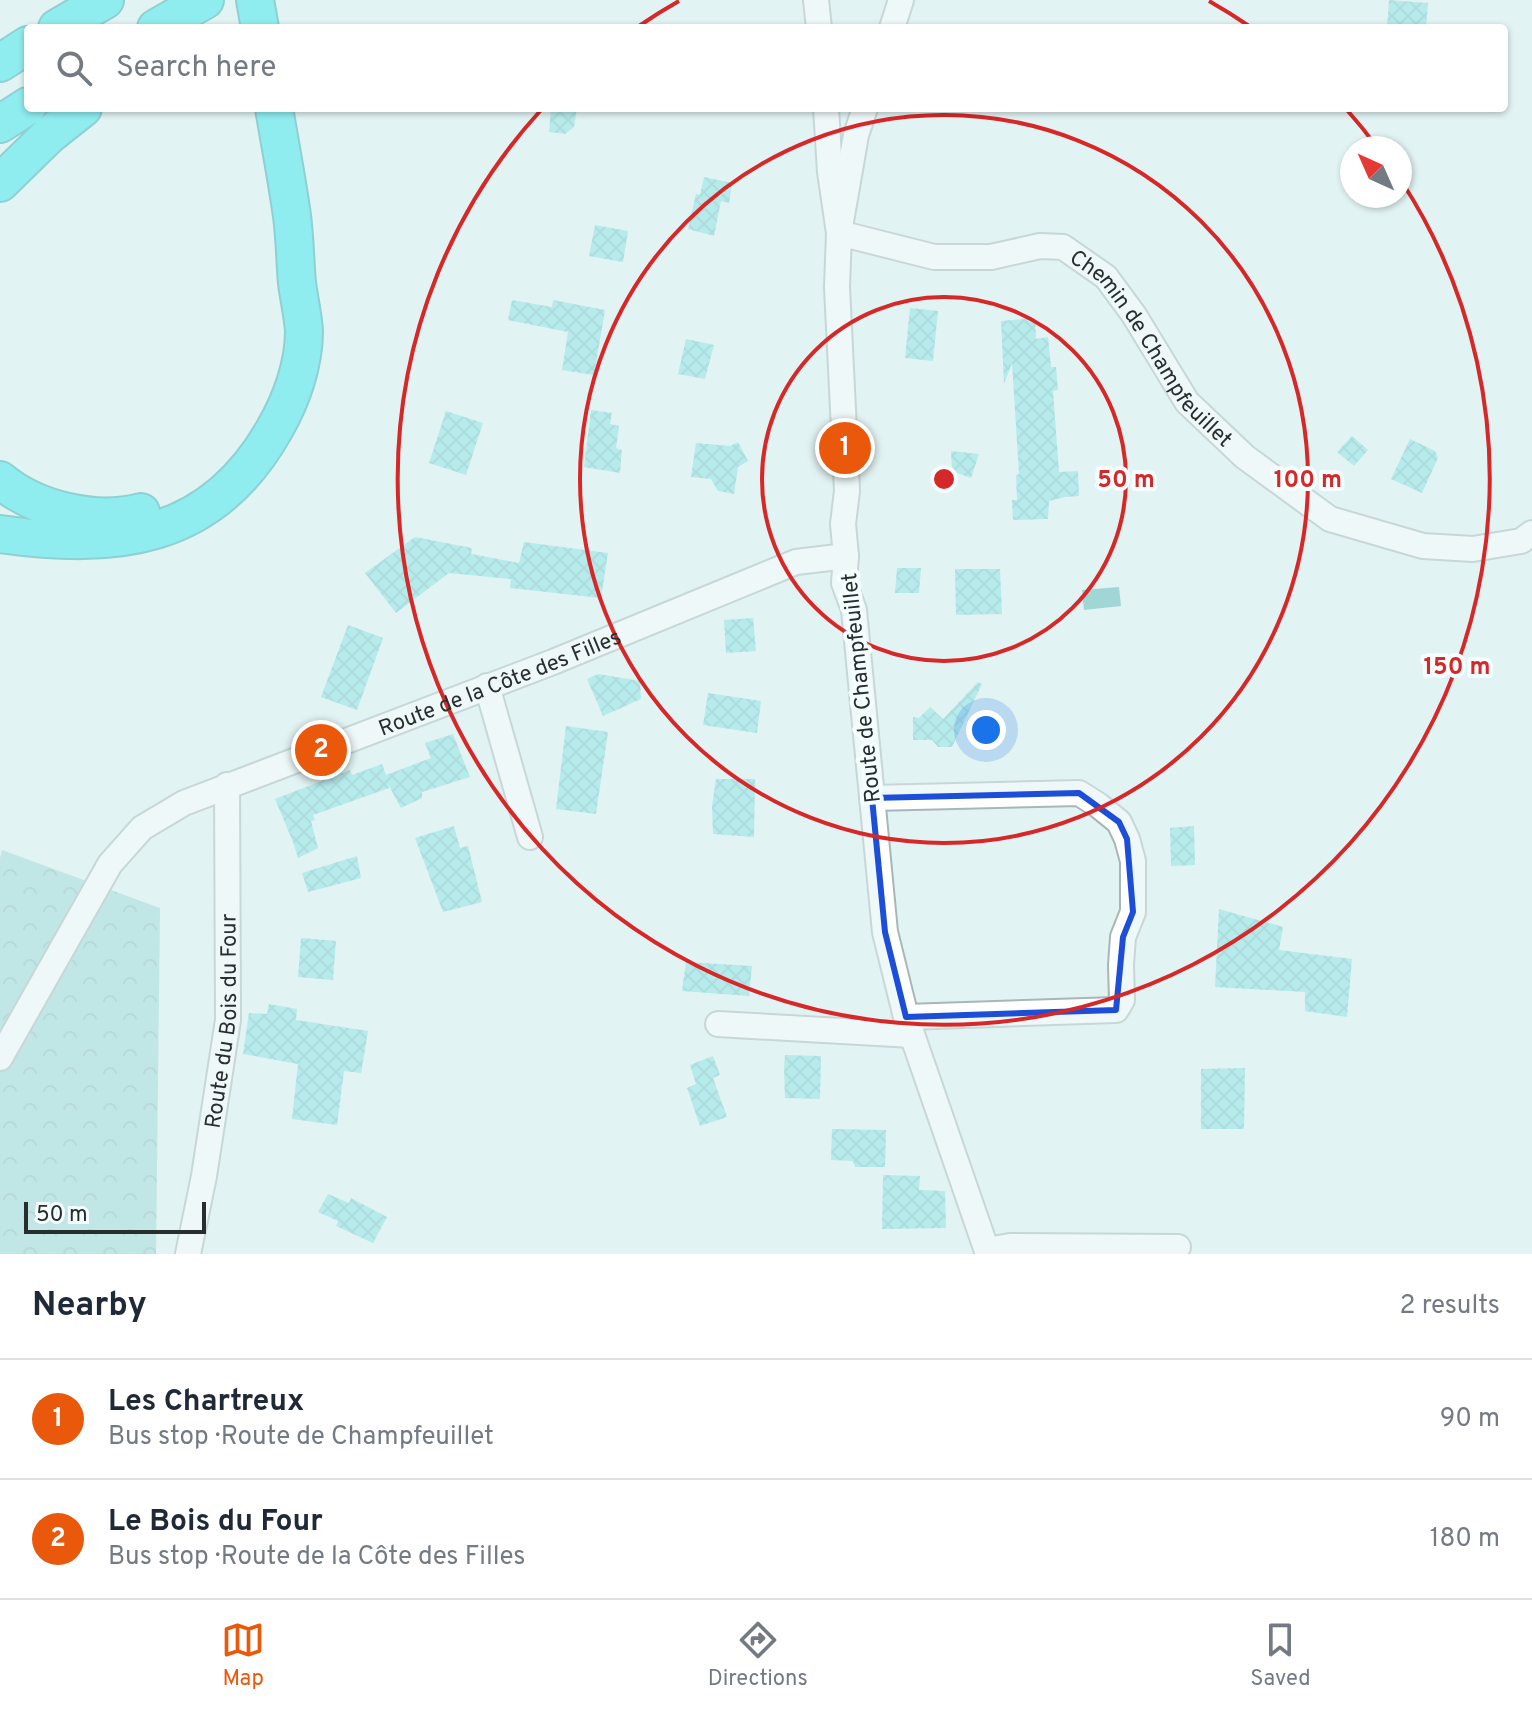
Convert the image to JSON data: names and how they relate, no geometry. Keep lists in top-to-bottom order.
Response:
{
  "streets": {
    "street": [
      "Chemin de Champfeuillet",
      "Route de la Côte des Filles",
      "Route de Champfeuillet",
      "Route du Bois du Four"
    ]
  },
  "crossings": [
    ["Chemin de Champfeuillet", "Route de Champfeuillet"],
    ["Route de la Côte des Filles", "Route de Champfeuillet"],
    ["Route de la Côte des Filles", "Route du Bois du Four"]
  ],
  "scale_bar": "50 m",
  "north": "top left",
  "page": {
    "search": "Search here",
    "pins": ["1", "2"],
    "scale": "50 m",
    "heading": ["Nearby", "2 results"],
    "list": [
      {
        "mark": "1",
        "name": "Les Chartreux",
        "note": "Bus stop · Route de Champfeuillet",
        "value": "90 m"
      },
      {
        "mark": "2",
        "name": "Le Bois du Four",
        "note": "Bus stop · Route de la Côte des Filles",
        "value": "180 m"
      }
    ],
    "nav": ["Map", "Directions", "Saved"]
  },
  "rings": ["50 m", "100 m", "150 m"]
}
